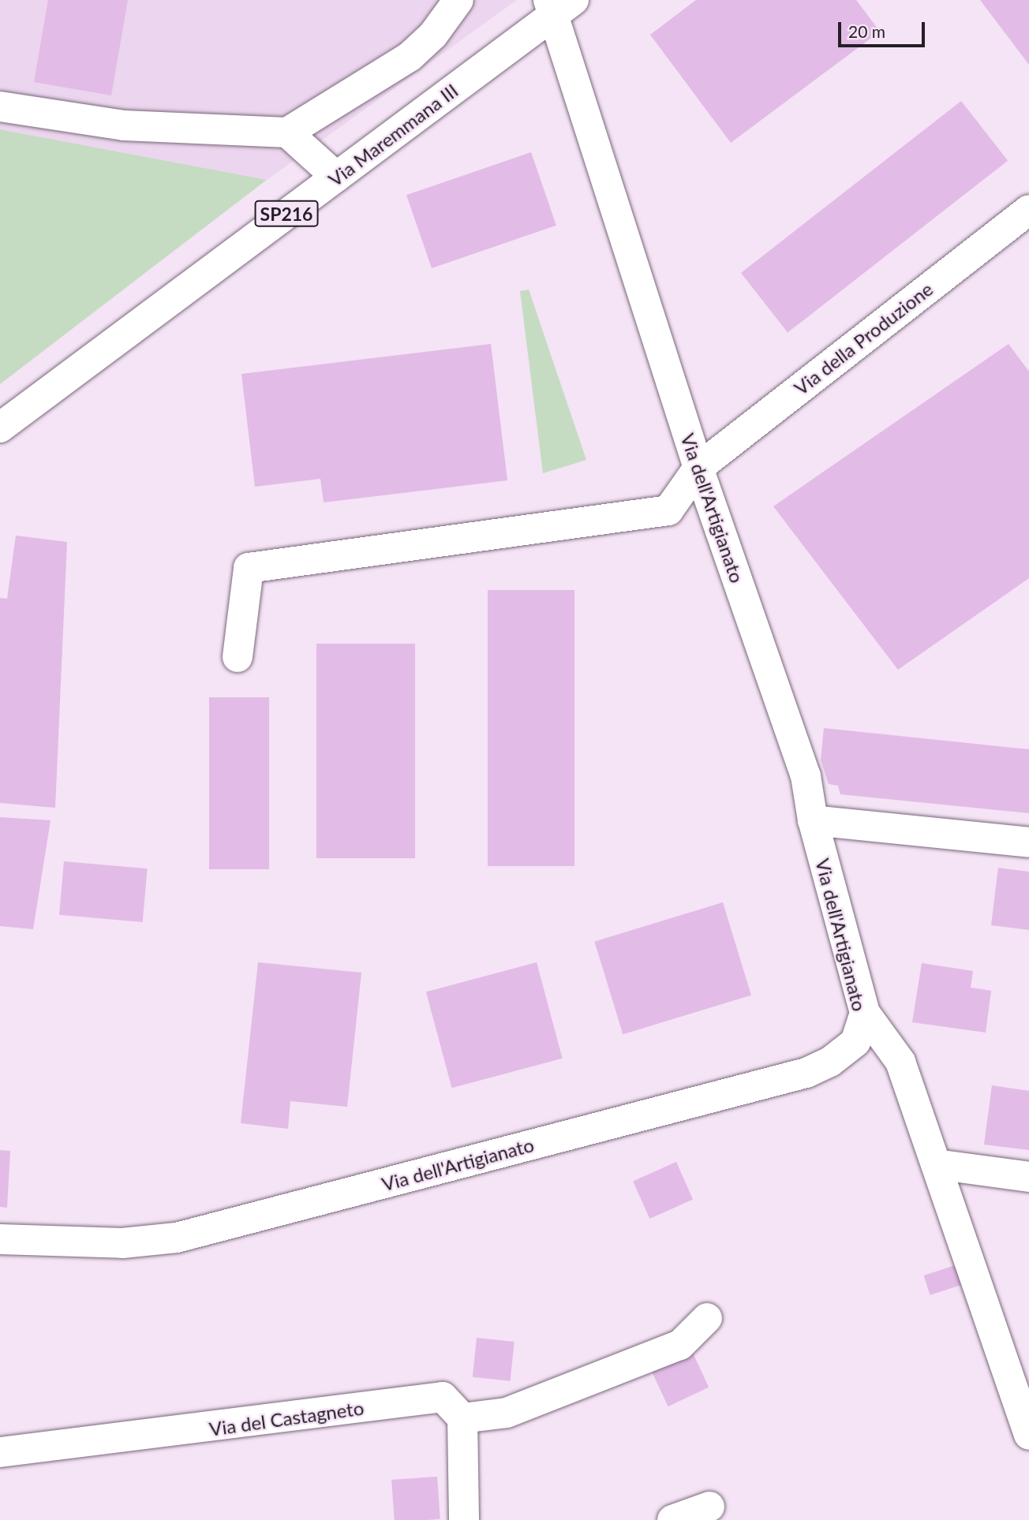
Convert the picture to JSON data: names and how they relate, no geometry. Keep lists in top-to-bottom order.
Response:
{
  "streets": {
    "street": [
      "Via Maremmana III",
      "SP216",
      "Via della Produzione",
      "Via dell'Artigianato",
      "Via del Castagneto"
    ]
  },
  "crossings": [
    ["Via Maremmana III", "Via dell'Artigianato"],
    ["Via della Produzione", "Via dell'Artigianato"]
  ],
  "scale_bar": "20 m"
}
